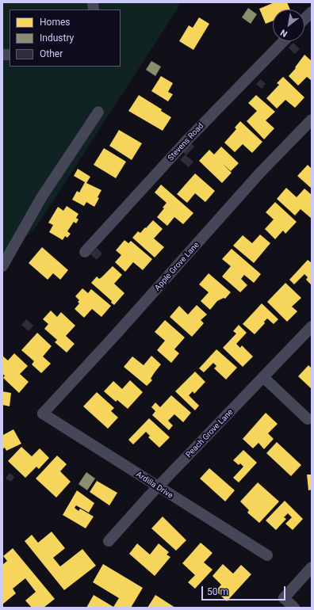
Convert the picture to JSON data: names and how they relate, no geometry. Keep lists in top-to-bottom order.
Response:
{
  "streets": {
    "street": [
      "Stevens Road",
      "Apple Grove Lane",
      "Peach Grove Lane",
      "Ardilla Drive"
    ]
  },
  "crossings": [
    ["Apple Grove Lane", "Ardilla Drive"],
    ["Peach Grove Lane", "Ardilla Drive"]
  ],
  "legend": ["Homes", "Industry", "Other"],
  "scale_bar": "50 m",
  "north": "bottom left"
}
